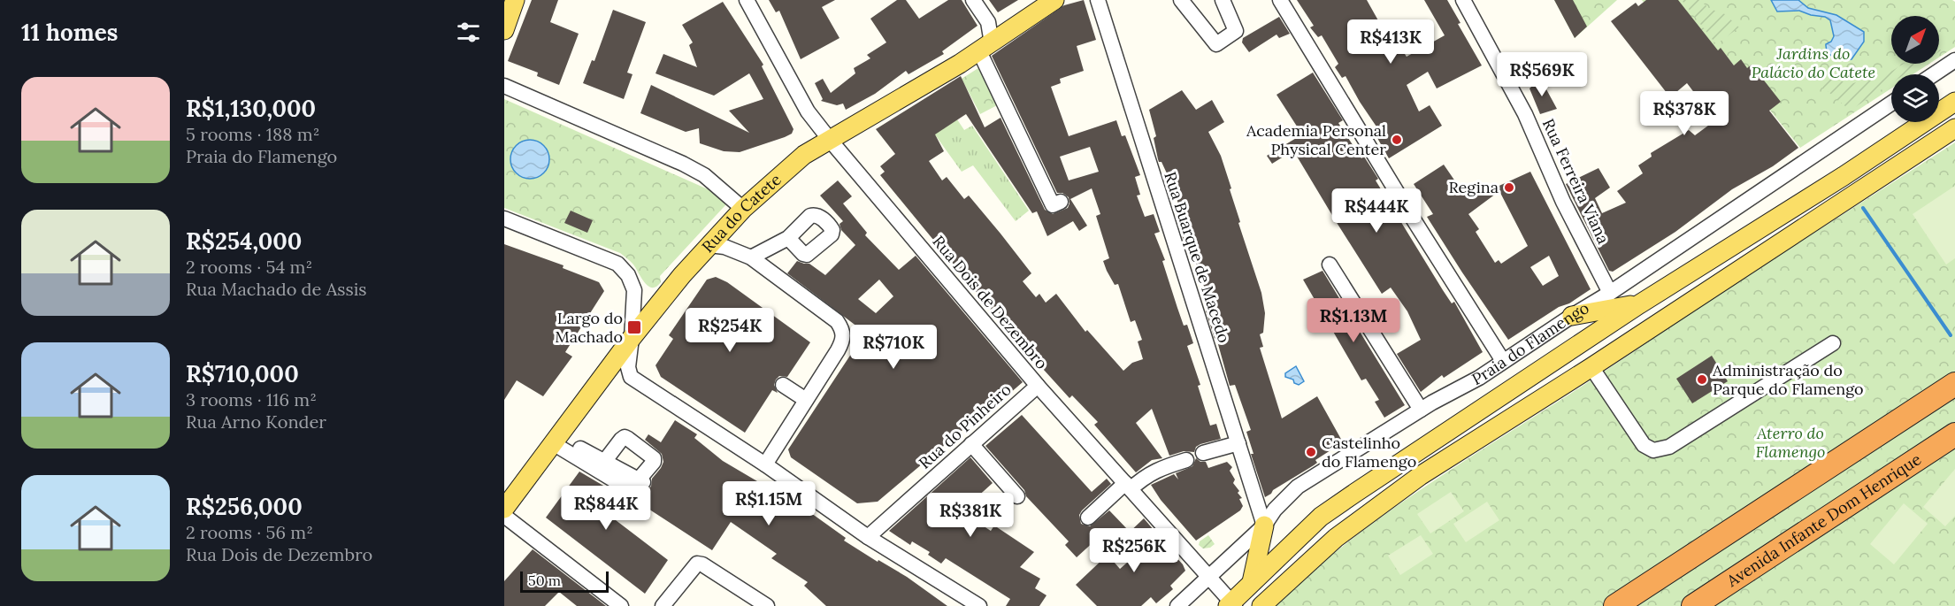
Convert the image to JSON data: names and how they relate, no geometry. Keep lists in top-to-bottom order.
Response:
{
  "streets": {
    "highway": ["Avenida Infante Dom Henrique"],
    "main road": ["Rua do Catete", "Praia do Flamengo"],
    "street": [
      "Rua Ferreira Viana",
      "Rua Buarque de Macedo",
      "Rua Dois de Dezembro",
      "Rua do Pinheiro"
    ]
  },
  "crossings": [
    ["Rua Ferreira Viana", "Praia do Flamengo"],
    ["Rua do Catete", "Rua Dois de Dezembro"],
    ["Rua Buarque de Macedo", "Praia do Flamengo"],
    ["Rua Dois de Dezembro", "Praia do Flamengo"],
    ["Rua Dois de Dezembro", "Rua do Pinheiro"]
  ],
  "parks": ["Jardins do Palácio do Catete", "Aterro do Flamengo"],
  "places": {
    "other": [
      "Academia Personal Physical Center",
      "Regina",
      "Administração do Parque do Flamengo",
      "Castelinho do Flamengo"
    ],
    "transit": ["Largo do Machado"]
  },
  "scale_bar": "50 m",
  "north": "top right",
  "page": {
    "heading": "11 homes",
    "price": [
      "R$413K",
      "R$569K",
      "R$378K",
      "R$444K",
      "R$1.13M",
      "R$254K",
      "R$710K",
      "R$1.15M",
      "R$844K",
      "R$381K",
      "R$256K"
    ],
    "list": [
      {
        "name": "R$1,130,000",
        "note": "5 rooms · 188 m² · Praia do Flamengo"
      },
      {
        "name": "R$254,000",
        "note": "2 rooms · 54 m² · Rua Machado de Assis"
      },
      {
        "name": "R$710,000",
        "note": "3 rooms · 116 m² · Rua Arno Konder"
      },
      {
        "name": "R$256,000",
        "note": "2 rooms · 56 m² · Rua Dois de Dezembro"
      }
    ],
    "scale": "50 m"
  }
}
